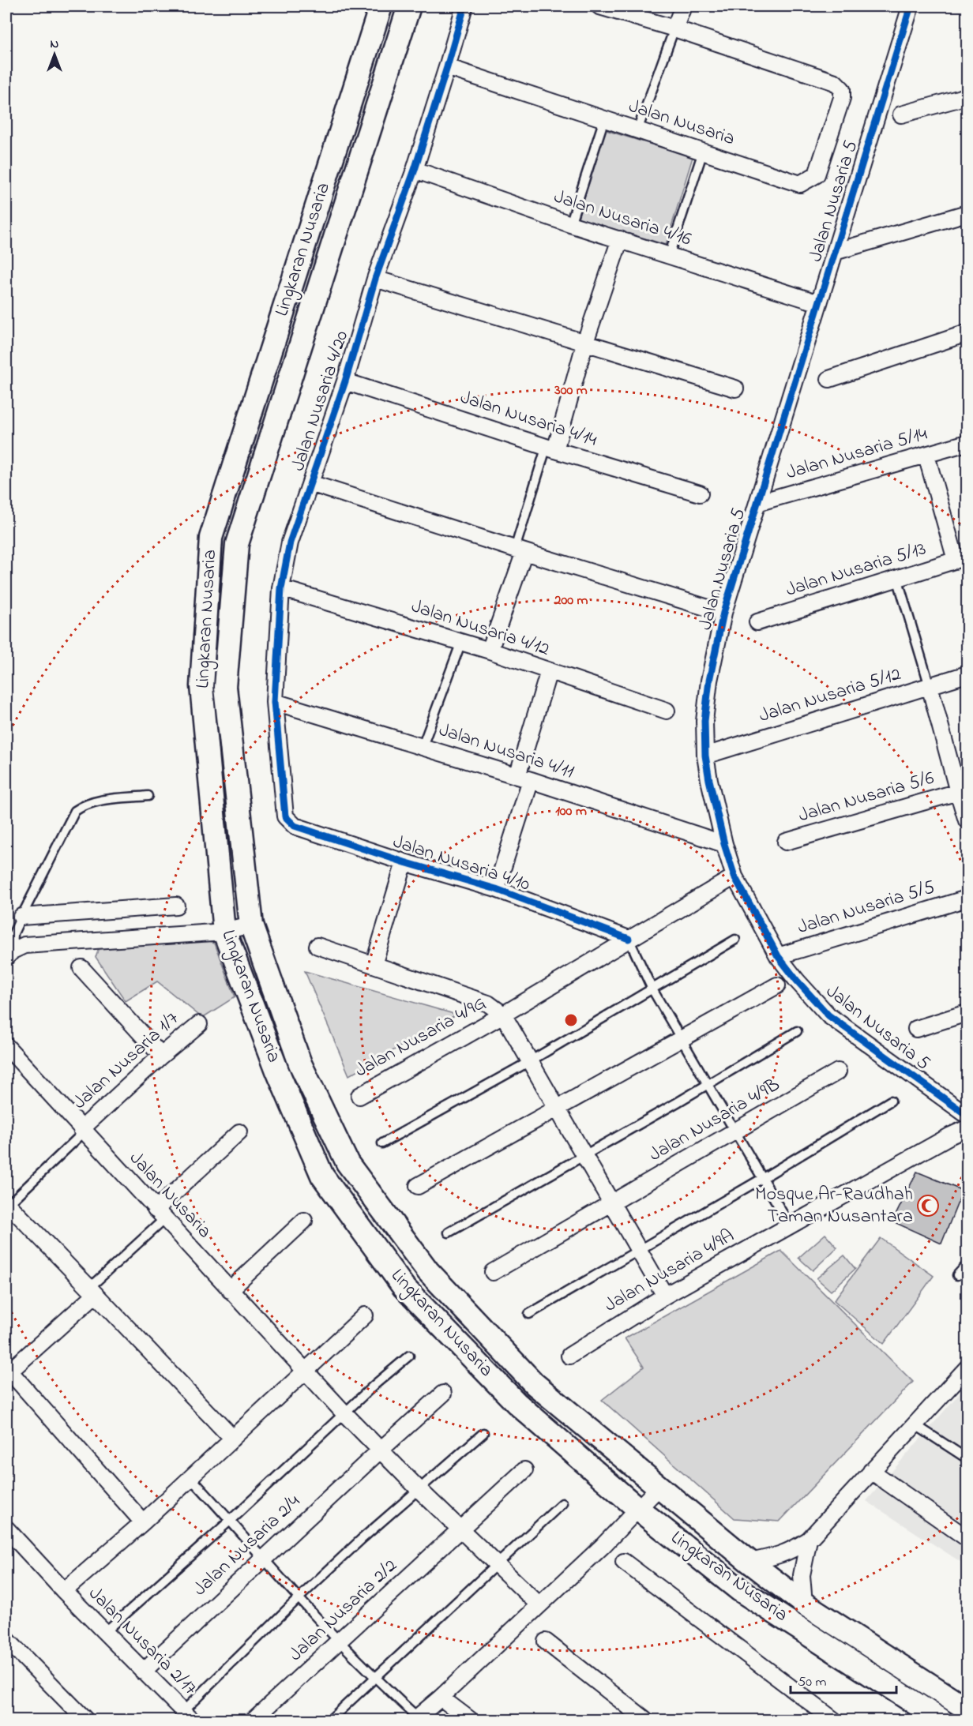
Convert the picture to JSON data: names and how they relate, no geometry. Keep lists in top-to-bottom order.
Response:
{
  "streets": {
    "main road": ["Lingkaran Nusaria"],
    "street": [
      "Jalan Nusaria",
      "Jalan Nusaria 5",
      "Jalan Nusaria 4/16",
      "Jalan Nusaria 4/20",
      "Jalan Nusaria 4/14",
      "Jalan Nusaria 5/14",
      "Jalan Nusaria 5/13",
      "Jalan Nusaria 4/12",
      "Jalan Nusaria 5/12",
      "Jalan Nusaria 4/11",
      "Jalan Nusaria 5/6",
      "Jalan Nusaria 4/10",
      "Jalan Nusaria 5/5",
      "Jalan Nusaria 4/9G",
      "Jalan Nusaria 1/7",
      "Jalan Nusaria 4/9B",
      "Jalan Nusaria 4/9A",
      "Jalan Nusaria 2/4",
      "Jalan Nusaria 2/2",
      "Jalan Nusaria 2/17"
    ]
  },
  "crossings": [
    ["Jalan Nusaria", "Jalan Nusaria 4/20"],
    ["Jalan Nusaria", "Jalan Nusaria 1/7"],
    ["Jalan Nusaria", "Jalan Nusaria 2/4"],
    ["Jalan Nusaria", "Jalan Nusaria 2/2"],
    ["Jalan Nusaria 5", "Jalan Nusaria 4/16"],
    ["Jalan Nusaria 5", "Jalan Nusaria 5/14"],
    ["Jalan Nusaria 5", "Jalan Nusaria 5/12"],
    ["Jalan Nusaria 5", "Jalan Nusaria 4/11"],
    ["Jalan Nusaria 5", "Jalan Nusaria 5/5"],
    ["Jalan Nusaria 5", "Jalan Nusaria 4/9G"],
    ["Jalan Nusaria 4/16", "Jalan Nusaria 4/20"],
    ["Jalan Nusaria 4/20", "Jalan Nusaria 4/14"],
    ["Jalan Nusaria 4/20", "Jalan Nusaria 4/12"],
    ["Jalan Nusaria 4/20", "Jalan Nusaria 4/11"],
    ["Jalan Nusaria 4/20", "Jalan Nusaria 4/10"],
    ["Jalan Nusaria 4/10", "Jalan Nusaria 4/9G"],
    ["Jalan Nusaria 2/4", "Jalan Nusaria 2/17"]
  ],
  "places": {
    "mosque": ["Mosque Ar-Raudhah Taman Nusantara"]
  },
  "scale_bar": "50 m",
  "north": "top",
  "rings": ["300 m", "200 m", "100 m"]
}
